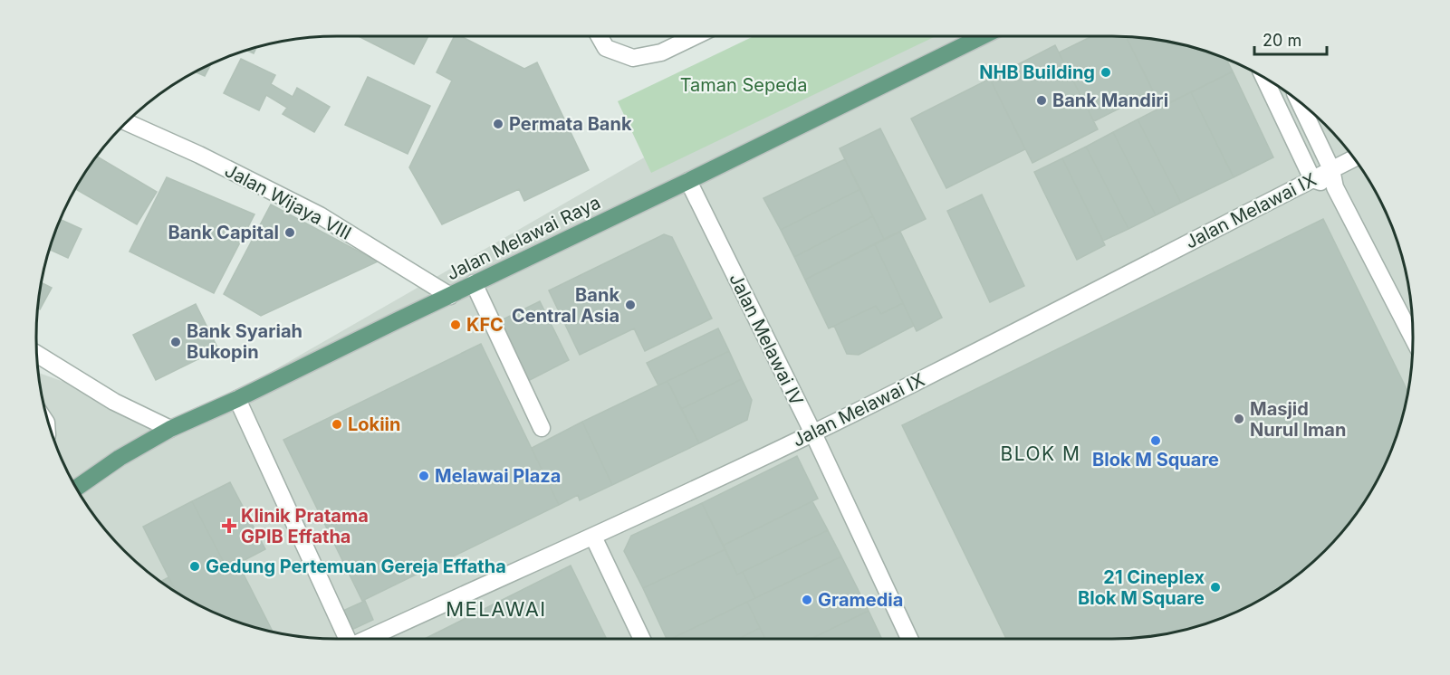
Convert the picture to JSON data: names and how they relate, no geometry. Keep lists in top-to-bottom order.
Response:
{
  "streets": {
    "main road": ["Jalan Melawai Raya"],
    "street": ["Jalan Wijaya VIII", "Jalan Melawai IX", "Jalan Melawai IV"]
  },
  "crossings": [
    ["Jalan Wijaya VIII", "Jalan Melawai Raya"],
    ["Jalan Melawai IX", "Jalan Melawai IV"],
    ["Jalan Melawai Raya", "Jalan Melawai IV"]
  ],
  "districts": ["BLOK M", "MELAWAI"],
  "parks": ["Taman Sepeda"],
  "places": {
    "other": [
      "NHB Building",
      "Bank Mandiri",
      "Permata Bank",
      "Bank Capital",
      "Bank Central Asia",
      "KFC",
      "Bank Syariah Bukopin",
      "Masjid Nurul Iman",
      "Lokiin",
      "Blok M Square",
      "Melawai Plaza",
      "Gedung Pertemuan Gereja Effatha",
      "21 Cineplex Blok M Square",
      "Gramedia"
    ],
    "health": ["Klinik Pratama GPIB Effatha"]
  },
  "scale_bar": "20 m"
}
